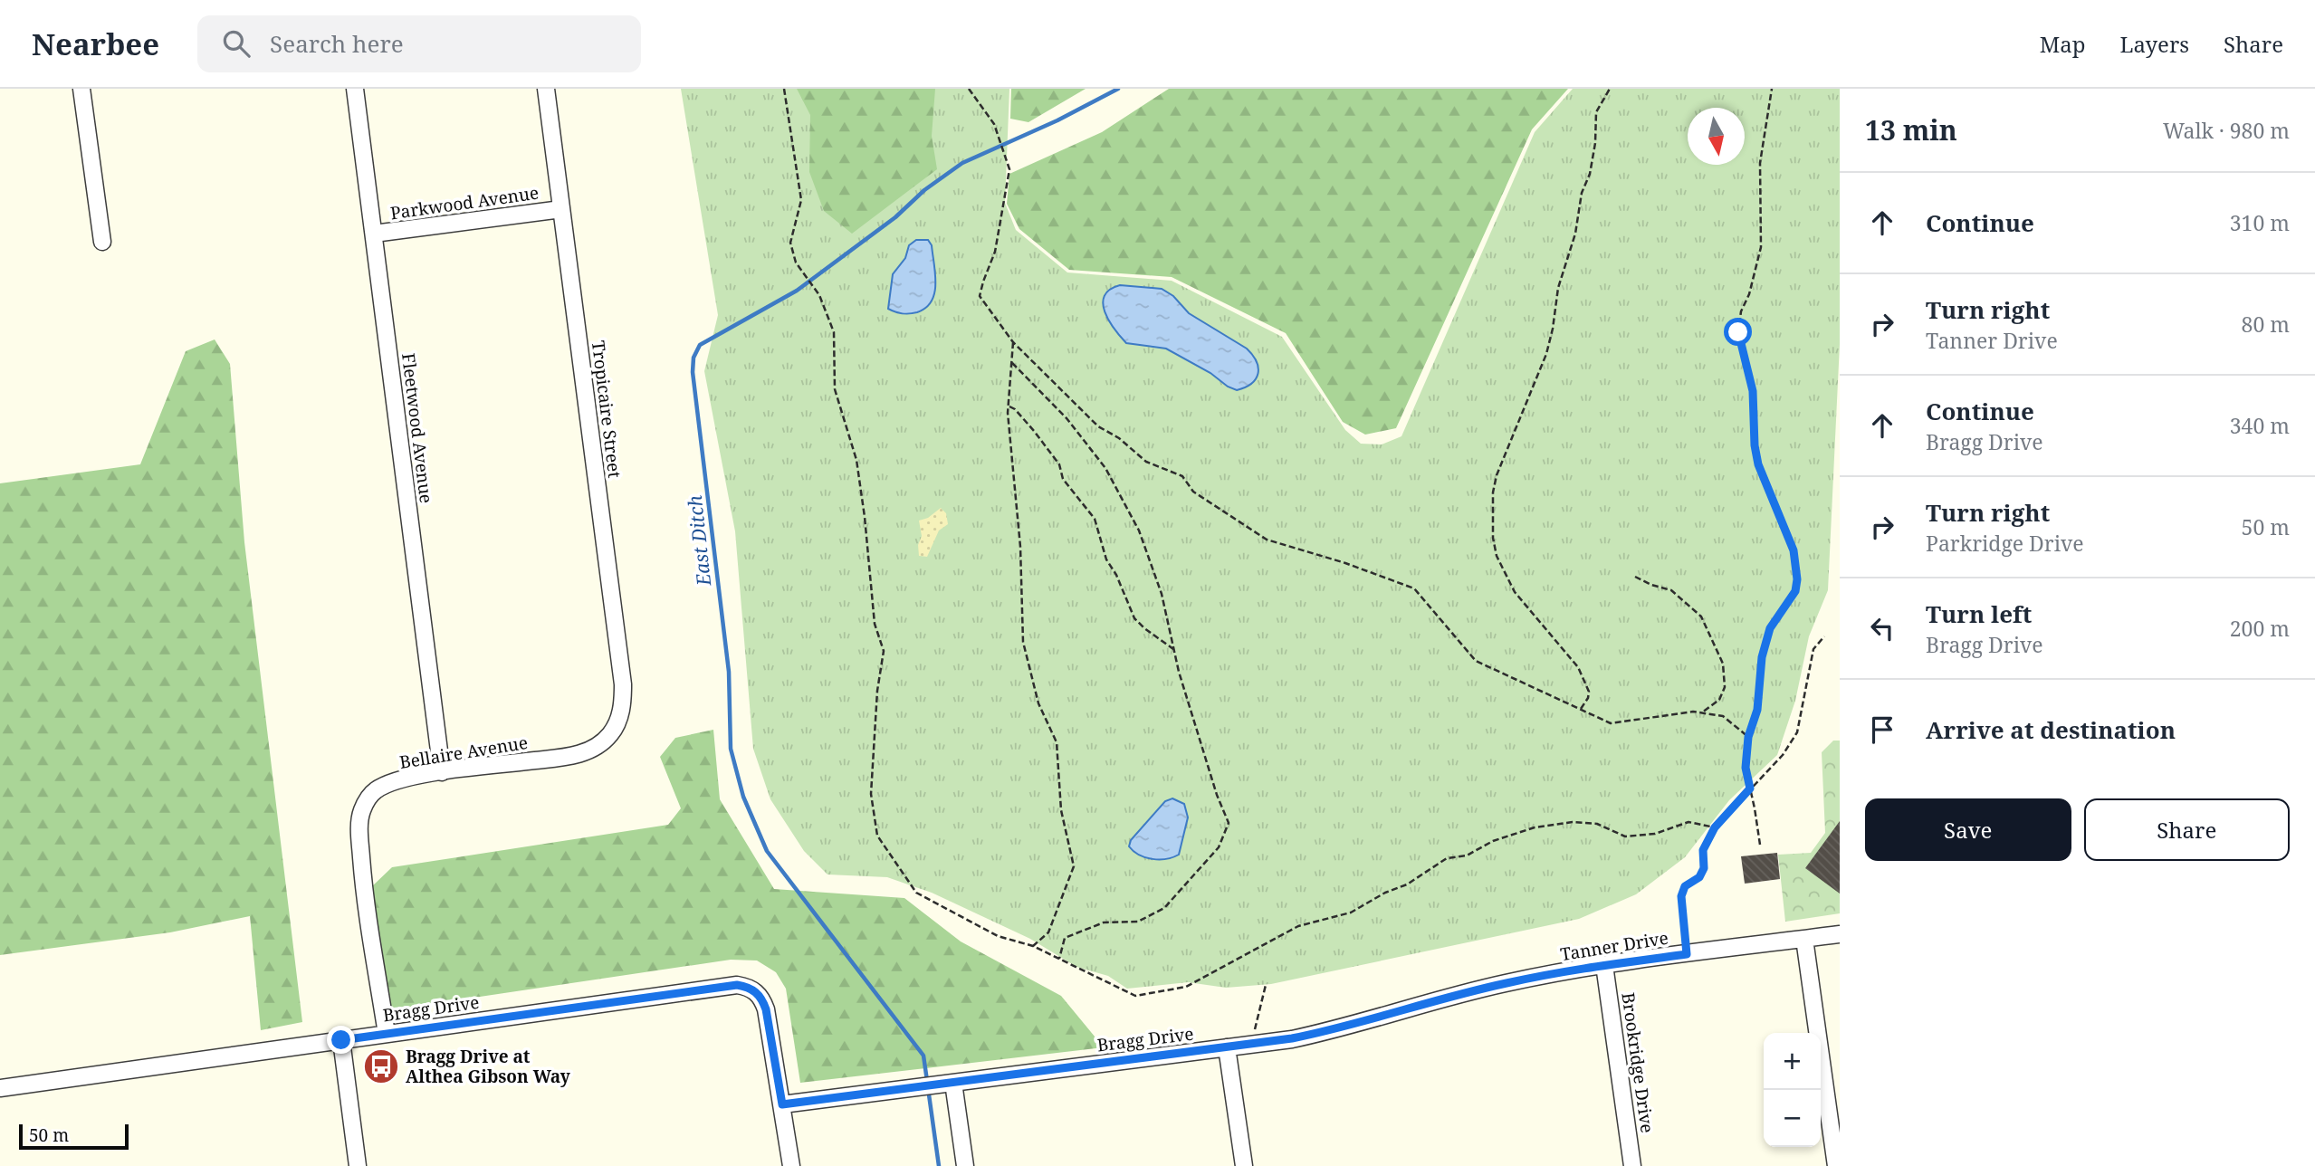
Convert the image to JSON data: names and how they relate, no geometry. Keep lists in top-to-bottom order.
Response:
{
  "streets": {
    "street": [
      "Parkwood Avenue",
      "Tropicaire Street",
      "Fleetwood Avenue",
      "Bellaire Avenue",
      "Tanner Drive",
      "Bragg Drive",
      "Brookridge Drive"
    ]
  },
  "crossings": [
    ["Parkwood Avenue", "Tropicaire Street"],
    ["Parkwood Avenue", "Fleetwood Avenue"],
    ["Tropicaire Street", "Bellaire Avenue"],
    ["Fleetwood Avenue", "Bellaire Avenue"],
    ["Bellaire Avenue", "Bragg Drive"],
    ["Tanner Drive", "Bragg Drive"],
    ["Tanner Drive", "Brookridge Drive"]
  ],
  "water": ["East Ditch"],
  "places": {
    "bus stop": ["Bragg Drive at Althea Gibson Way"]
  },
  "scale_bar": "50 m",
  "north": "bottom",
  "page": {
    "header": "Nearbee",
    "search": "Search here",
    "nav": ["Map", "Layers", "Share"],
    "heading": ["13 min", "Walk · 980 m"],
    "list": [
      ["Continue", "310 m"],
      ["Turn right", "Tanner Drive", "80 m"],
      ["Continue", "Bragg Drive", "340 m"],
      ["Turn right", "Parkridge Drive", "50 m"],
      ["Turn left", "Bragg Drive", "200 m"],
      "Arrive at destination"
    ],
    "buttons": ["Save", "Share"],
    "map_buttons": ["+", "−"],
    "scale": "50 m"
  }
}
